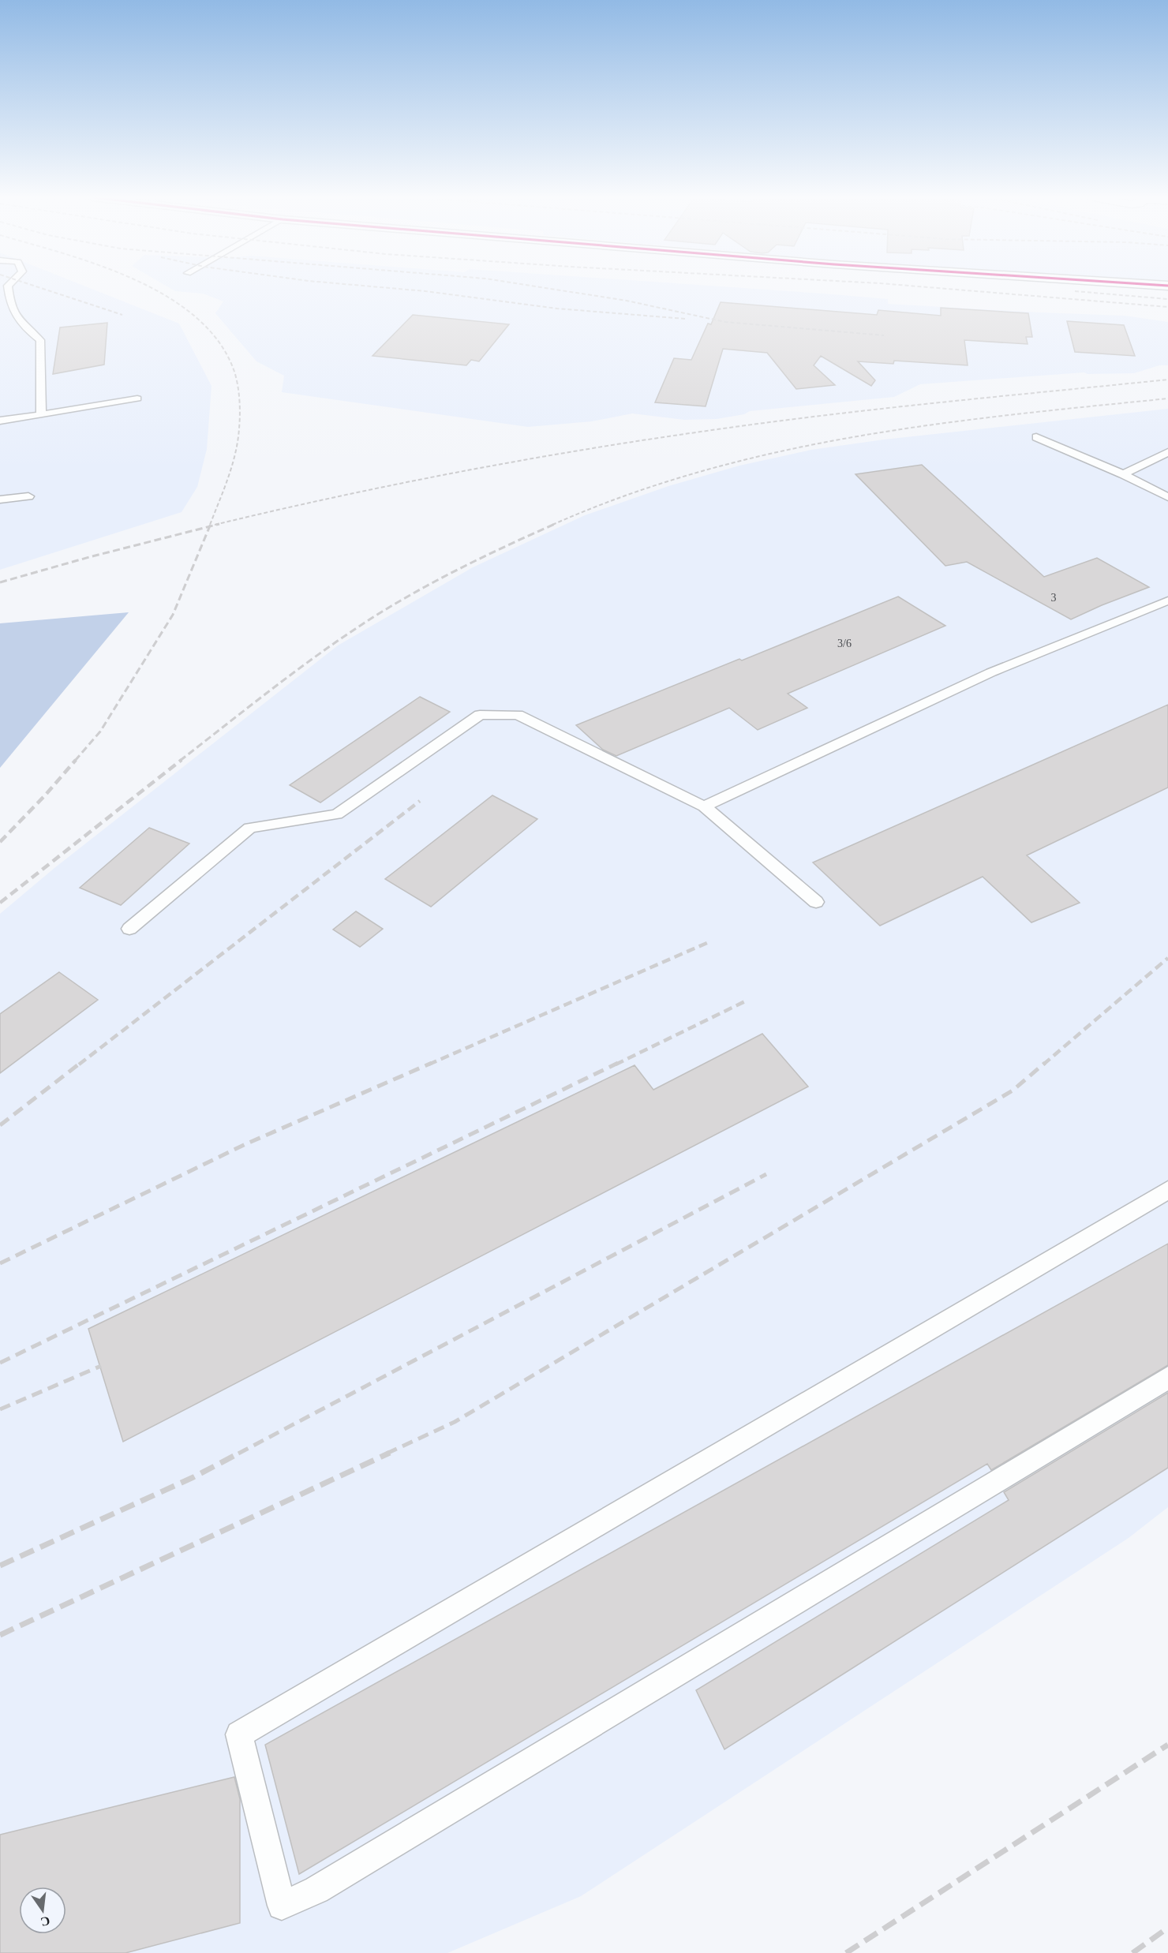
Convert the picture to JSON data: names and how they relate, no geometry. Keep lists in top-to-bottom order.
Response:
{
  "house_numbers": ["3", "3/6"],
  "north": "bottom"
}
